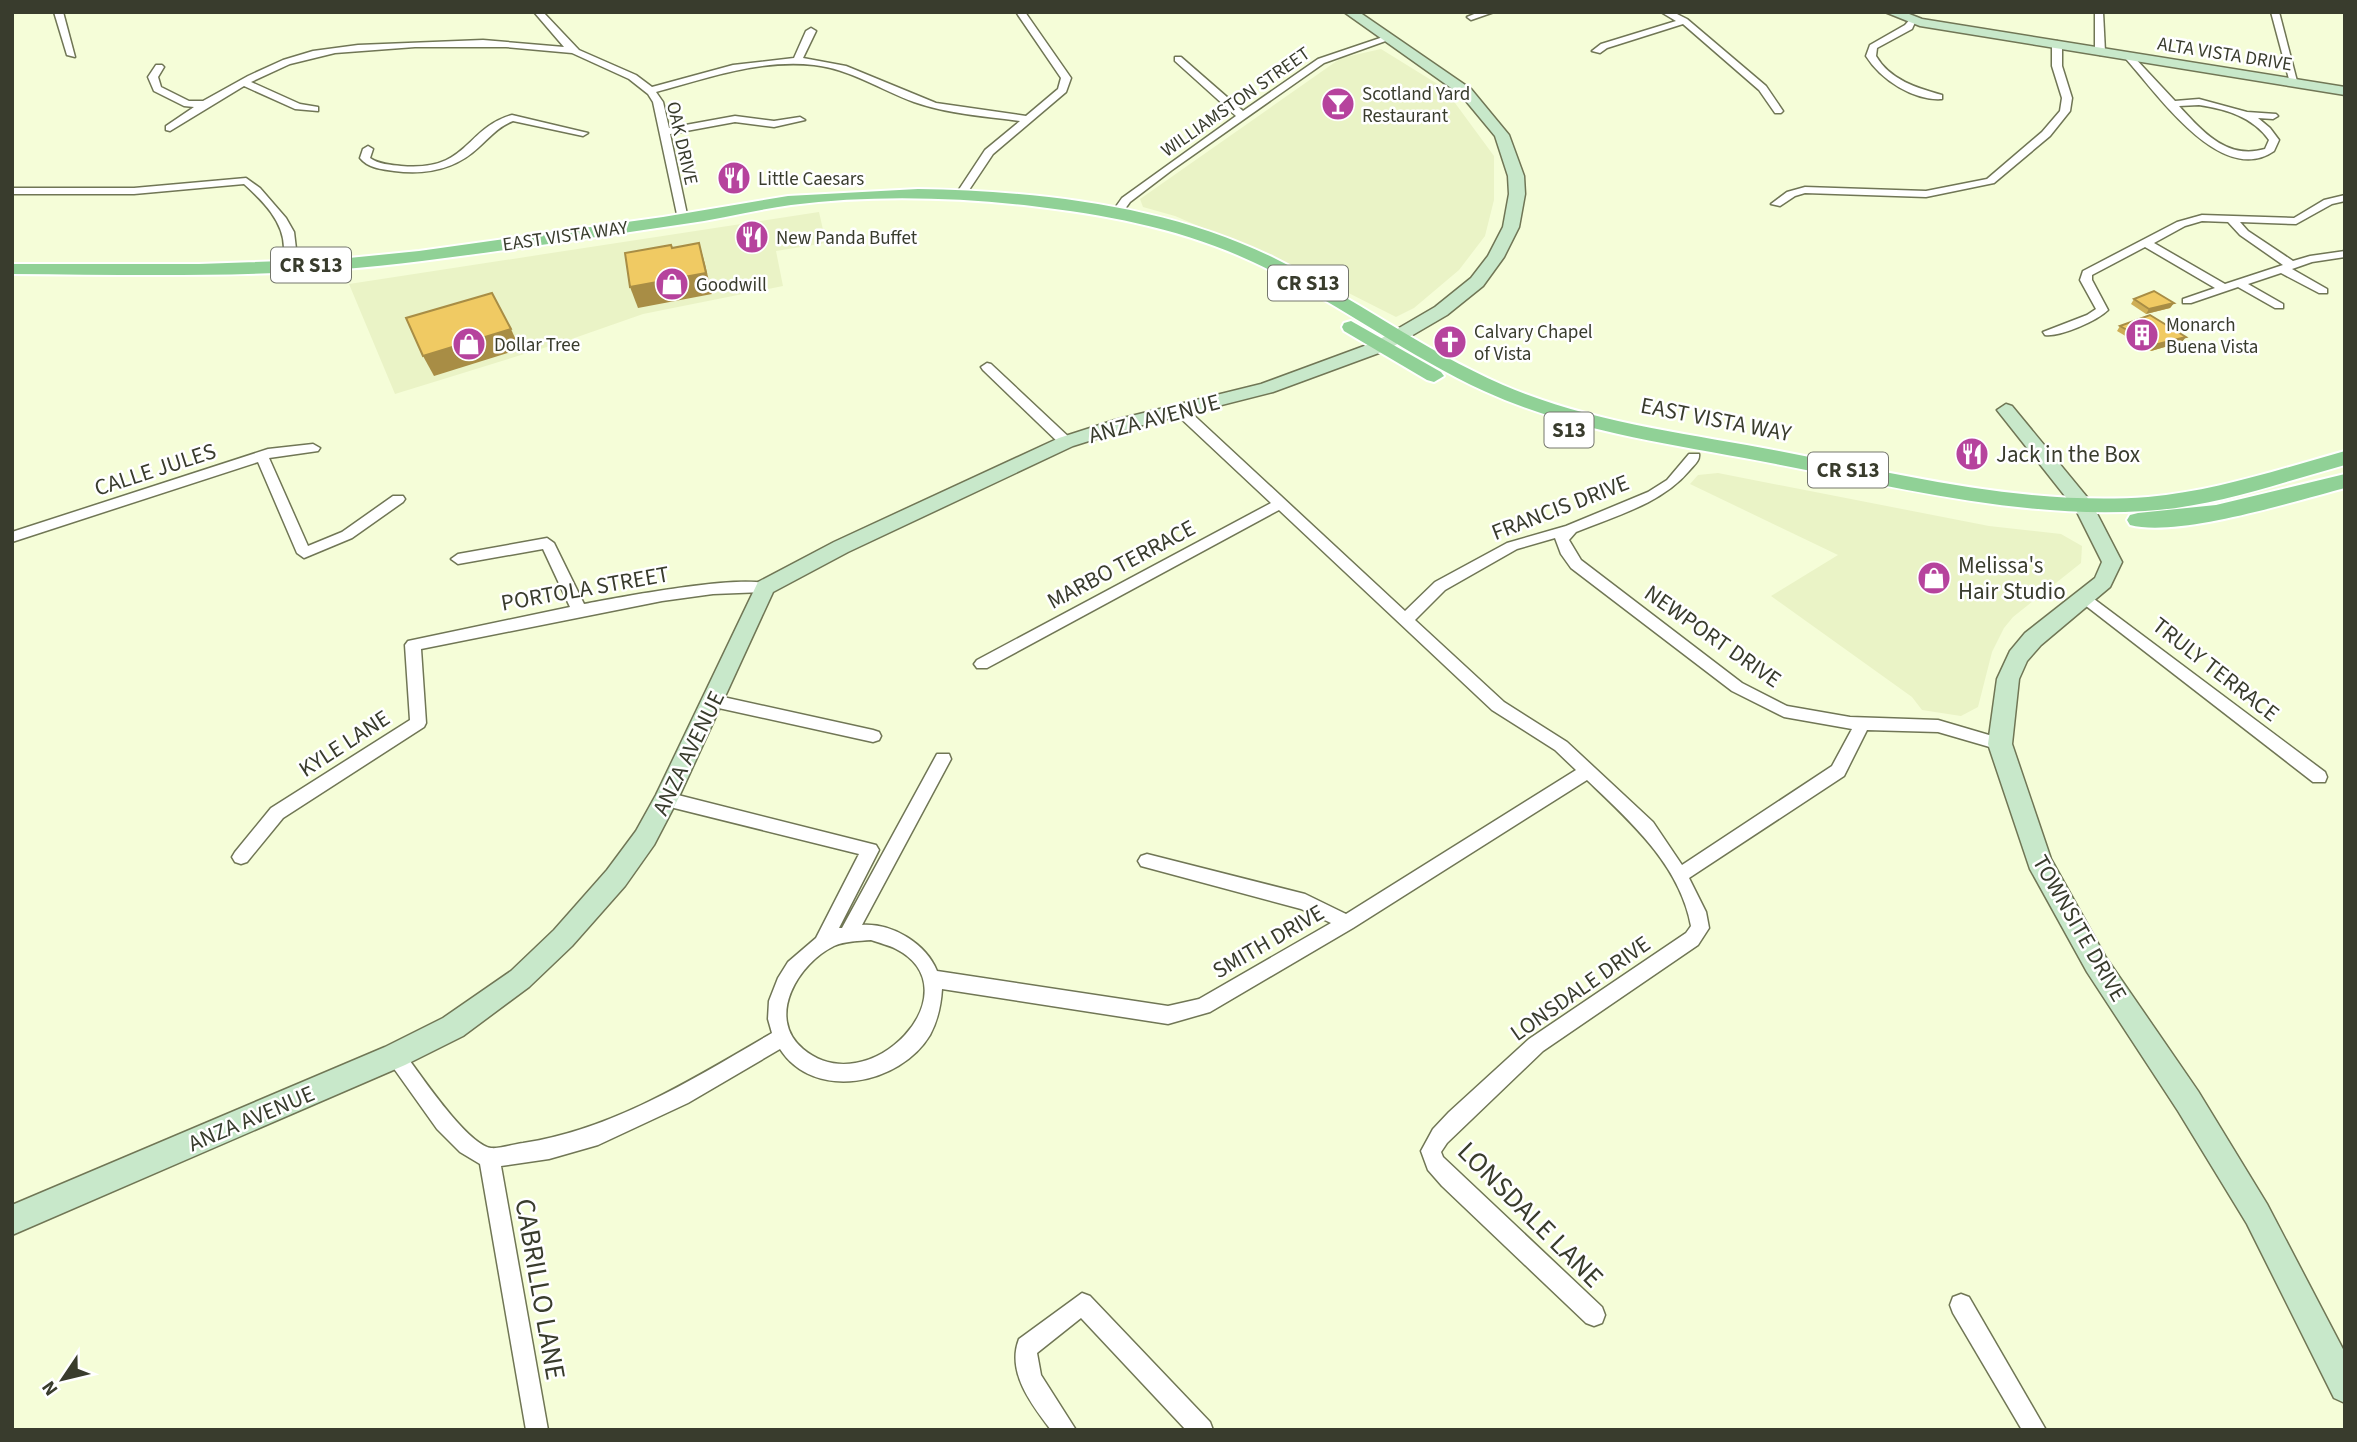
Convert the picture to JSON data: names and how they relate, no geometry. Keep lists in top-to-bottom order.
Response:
{
  "streets": {
    "main road": ["EAST VISTA WAY", "CR S13", "S13"],
    "street": [
      "ALTA VISTA DRIVE",
      "WILLIAMSTON STREET",
      "OAK DRIVE",
      "ANZA AVENUE",
      "CALLE JULES",
      "FRANCIS DRIVE",
      "MARBO TERRACE",
      "PORTOLA STREET",
      "NEWPORT DRIVE",
      "TRULY TERRACE",
      "KYLE LANE",
      "TOWNSITE DRIVE",
      "SMITH DRIVE",
      "LONSDALE DRIVE",
      "LONSDALE LANE",
      "CABRILLO LANE"
    ]
  },
  "crossings": [
    ["WILLIAMSTON STREET", "EAST VISTA WAY"],
    ["WILLIAMSTON STREET", "ANZA AVENUE"],
    ["OAK DRIVE", "EAST VISTA WAY"],
    ["EAST VISTA WAY", "ANZA AVENUE"],
    ["EAST VISTA WAY", "FRANCIS DRIVE"],
    ["EAST VISTA WAY", "TOWNSITE DRIVE"],
    ["ANZA AVENUE", "PORTOLA STREET"],
    ["FRANCIS DRIVE", "NEWPORT DRIVE"],
    ["PORTOLA STREET", "KYLE LANE"],
    ["NEWPORT DRIVE", "TOWNSITE DRIVE"],
    ["TRULY TERRACE", "TOWNSITE DRIVE"],
    ["LONSDALE DRIVE", "LONSDALE LANE"]
  ],
  "places": {
    "bar": ["Scotland Yard Restaurant"],
    "restaurant": ["Little Caesars", "New Panda Buffet", "Jack in the Box"],
    "shop": ["Goodwill", "Dollar Tree", "Melissa's Hair Studio"],
    "building": ["Monarch Buena Vista"],
    "church": ["Calvary Chapel of Vista"]
  },
  "north": "bottom left"
}
